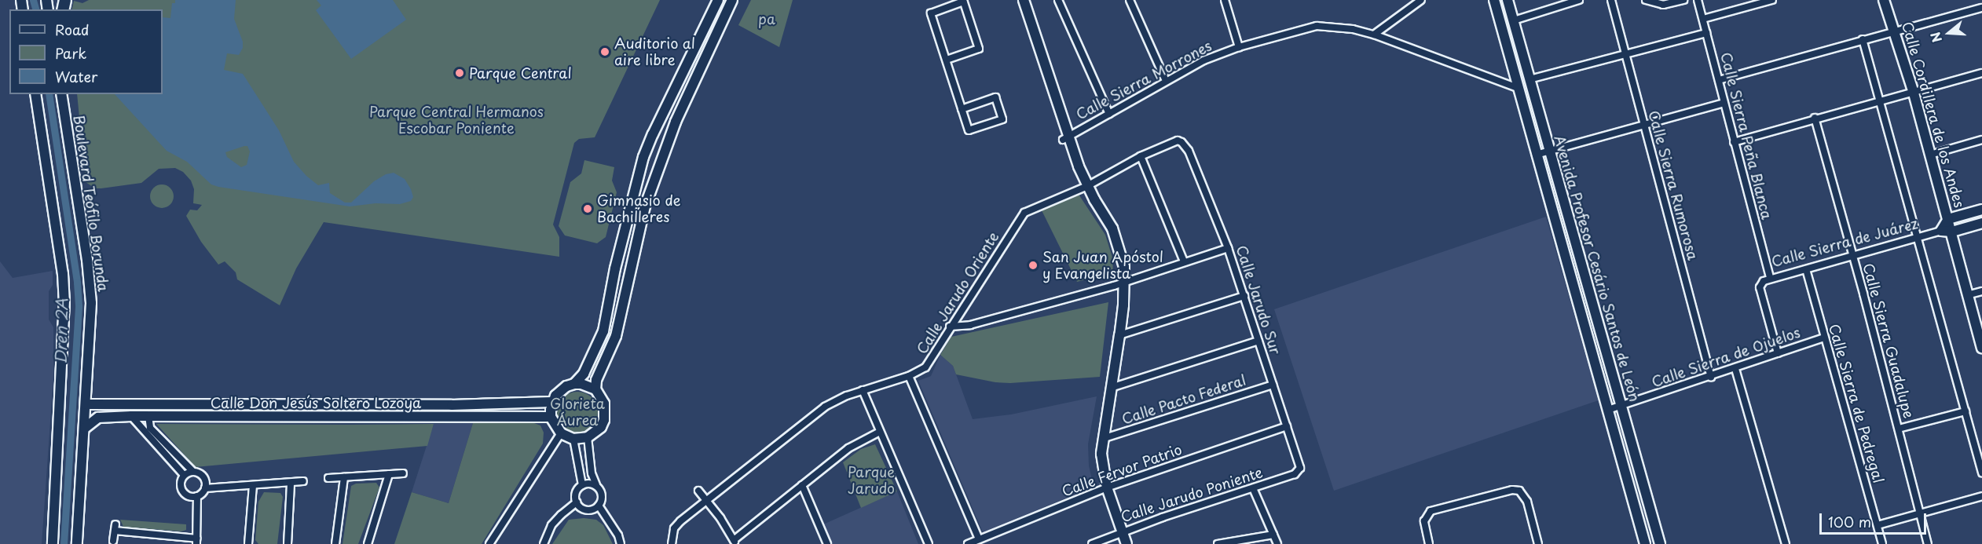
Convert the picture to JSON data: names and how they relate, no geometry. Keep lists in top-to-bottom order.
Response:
{
  "streets": {
    "street": [
      "Calle Sierra Morrones",
      "Calle Cordillera de los Andes",
      "Calle Sierra Peña Blanca",
      "Calle Sierra Rumorosa",
      "Boulevard Teófilo Borunda",
      "Calle Sierra de Juárez",
      "Avenida Profesor Cesário Santos de León",
      "Calle Jarudo Oriente",
      "Calle Jarudo Sur",
      "Calle Sierra Guadalupe",
      "Calle Sierra de Ojuelos",
      "Calle Pacto Federal",
      "Calle Don Jesús Soltero Lozoya",
      "Calle Sierra de Pedregal",
      "Calle Fervor Patrio",
      "Calle Jarudo Poniente"
    ]
  },
  "crossings": [
    ["Calle Sierra Morrones", "Avenida Profesor Cesário Santos de León"],
    ["Calle Cordillera de los Andes", "Calle Sierra de Juárez"],
    ["Calle Sierra Peña Blanca", "Calle Sierra de Juárez"],
    ["Calle Sierra Rumorosa", "Calle Sierra de Ojuelos"],
    ["Boulevard Teófilo Borunda", "Calle Don Jesús Soltero Lozoya"],
    ["Calle Sierra de Juárez", "Calle Sierra Guadalupe"],
    ["Calle Sierra de Juárez", "Calle Sierra de Ojuelos"],
    ["Calle Sierra de Juárez", "Calle Sierra de Pedregal"],
    ["Avenida Profesor Cesário Santos de León", "Calle Sierra de Ojuelos"],
    ["Calle Jarudo Oriente", "Calle Jarudo Sur"],
    ["Calle Jarudo Sur", "Calle Pacto Federal"],
    ["Calle Jarudo Sur", "Calle Fervor Patrio"],
    ["Calle Jarudo Sur", "Calle Jarudo Poniente"],
    ["Calle Sierra de Ojuelos", "Calle Sierra de Pedregal"]
  ],
  "water": ["Dren 2A"],
  "parks": [
    "pa",
    "Parque Central Hermanos Escobar Poniente",
    "Glorieta Áurea",
    "Parque Jarudo"
  ],
  "places": [
    "Auditorio al aire libre",
    "Parque Central",
    "Gimnasio de Bachilleres",
    "San Juan Apóstol y Evangelista"
  ],
  "legend": ["Road", "Park", "Water"],
  "scale_bar": "100 m",
  "north": "left"
}
